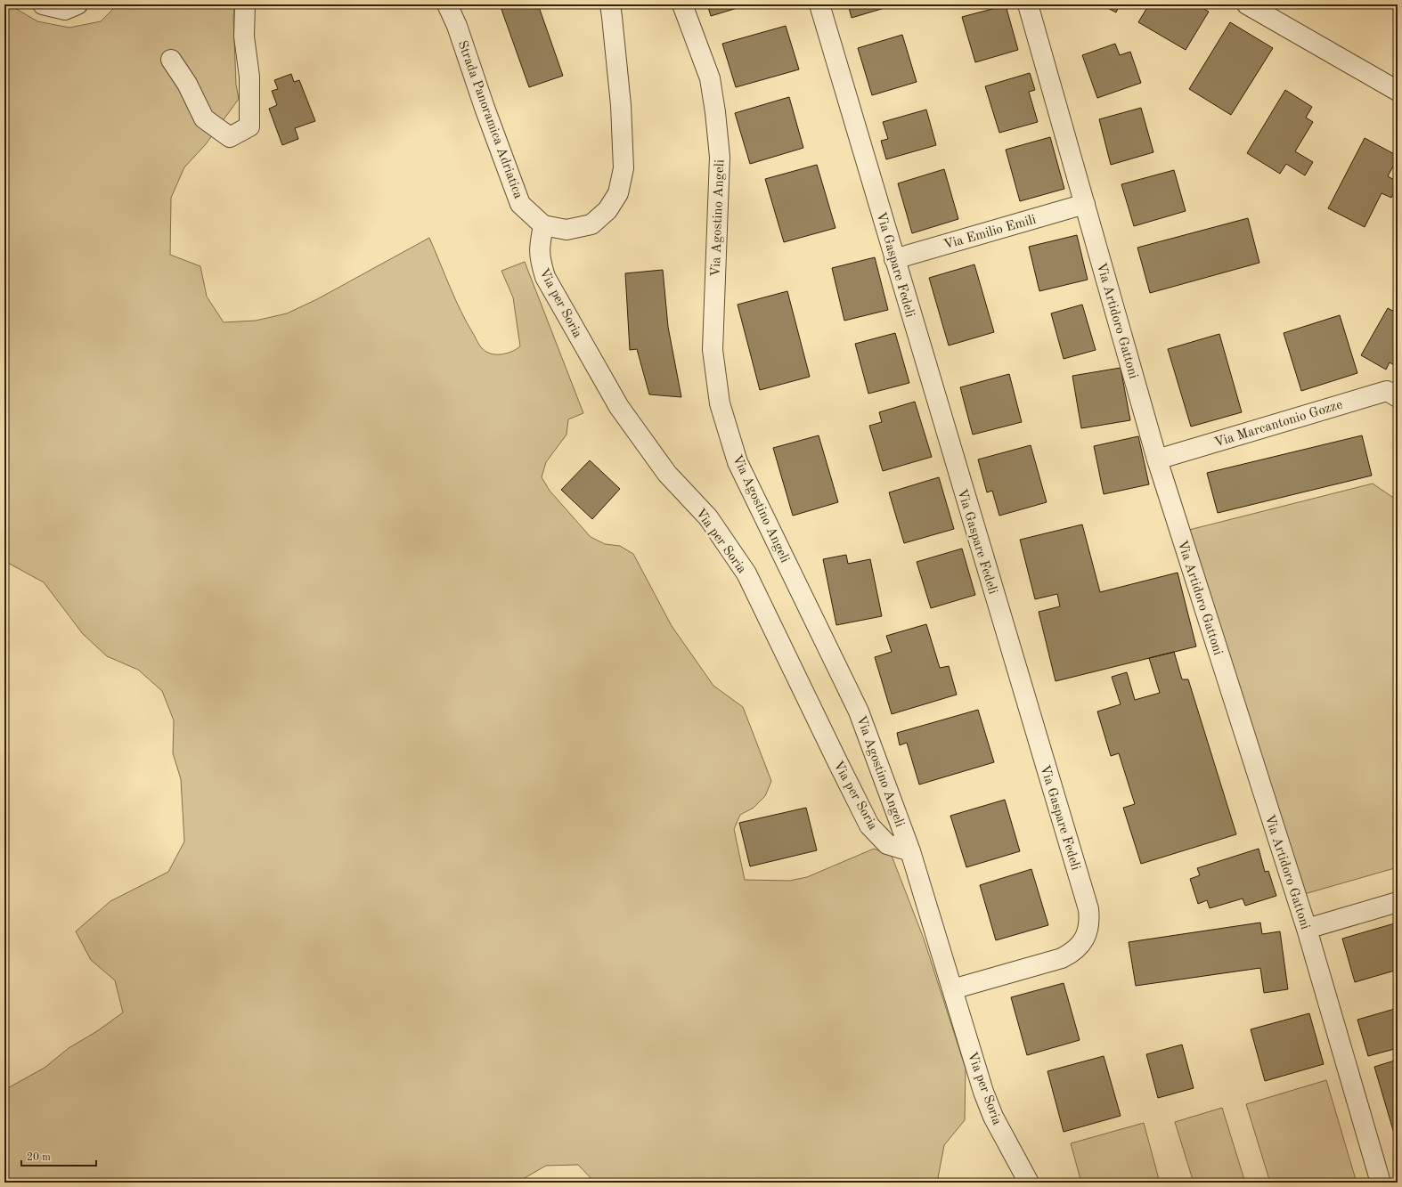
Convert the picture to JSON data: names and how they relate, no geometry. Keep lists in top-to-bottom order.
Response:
{
  "streets": {
    "street": [
      "Strada Panoramica Adriatica",
      "Via Agostino Angeli",
      "Via Emilio Emili",
      "Via Gaspare Fedeli",
      "Via per Soria",
      "Via Artidoro Gattoni",
      "Via Marcantonio Gozze"
    ]
  },
  "crossings": [
    ["Strada Panoramica Adriatica", "Via per Soria"],
    ["Via Agostino Angeli", "Via Gaspare Fedeli"],
    ["Via Agostino Angeli", "Via per Soria"],
    ["Via Emilio Emili", "Via Gaspare Fedeli"],
    ["Via Emilio Emili", "Via Artidoro Gattoni"],
    ["Via Gaspare Fedeli", "Via per Soria"],
    ["Via Artidoro Gattoni", "Via Marcantonio Gozze"]
  ],
  "scale_bar": "20 m"
}
